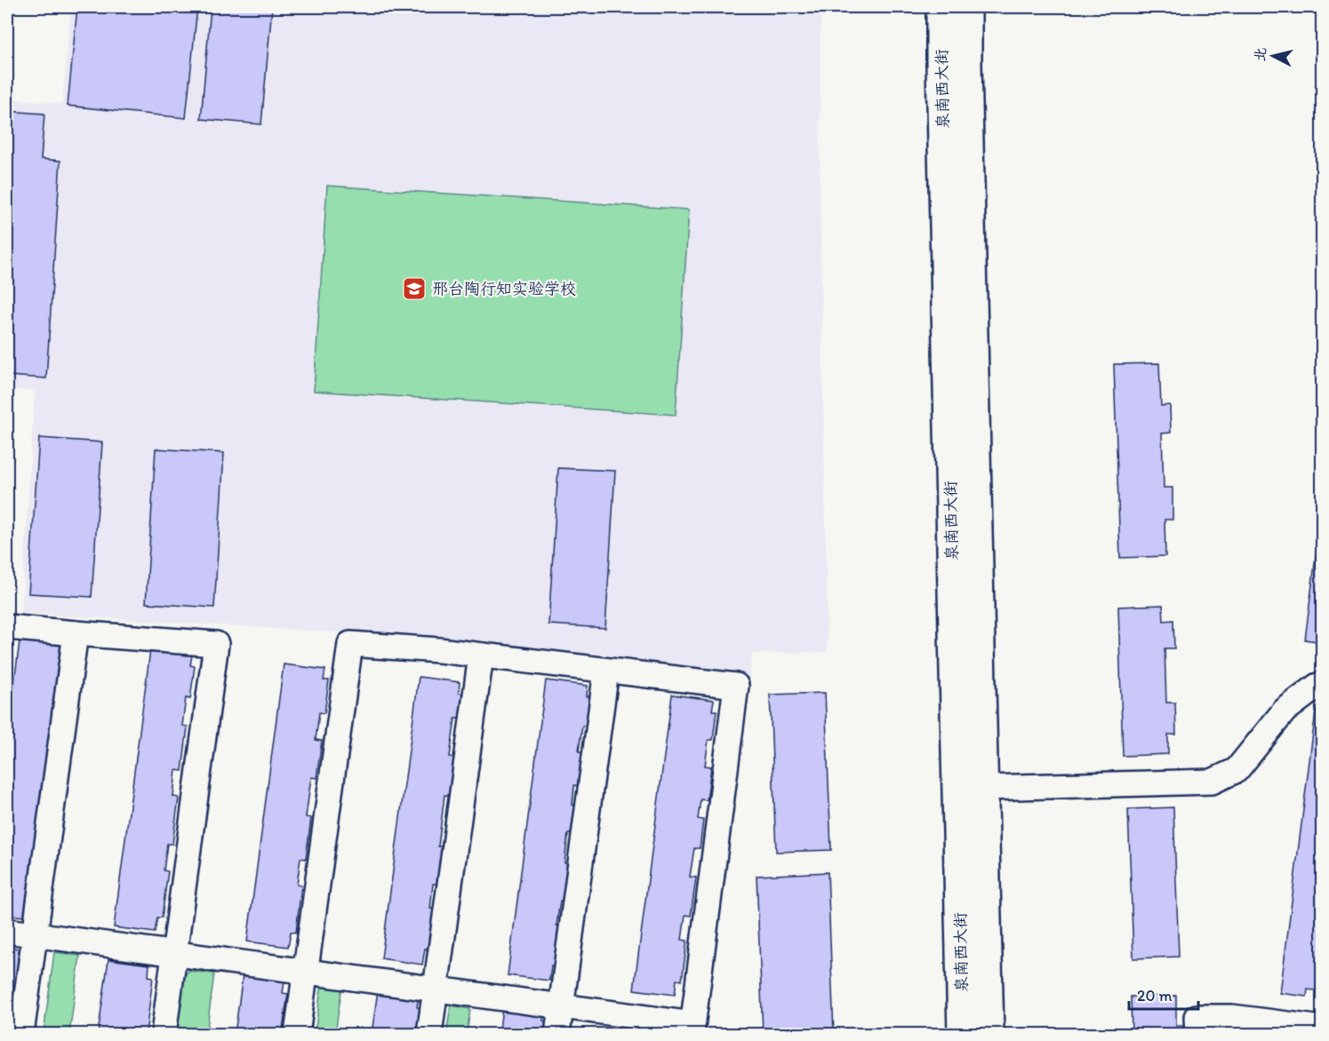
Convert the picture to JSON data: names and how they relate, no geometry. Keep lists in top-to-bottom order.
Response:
{
  "streets": {
    "main road": ["泉南西大街"]
  },
  "places": {
    "school or university": ["邢台陶行知实验学校"]
  },
  "scale_bar": "20 m",
  "north": "left"
}
